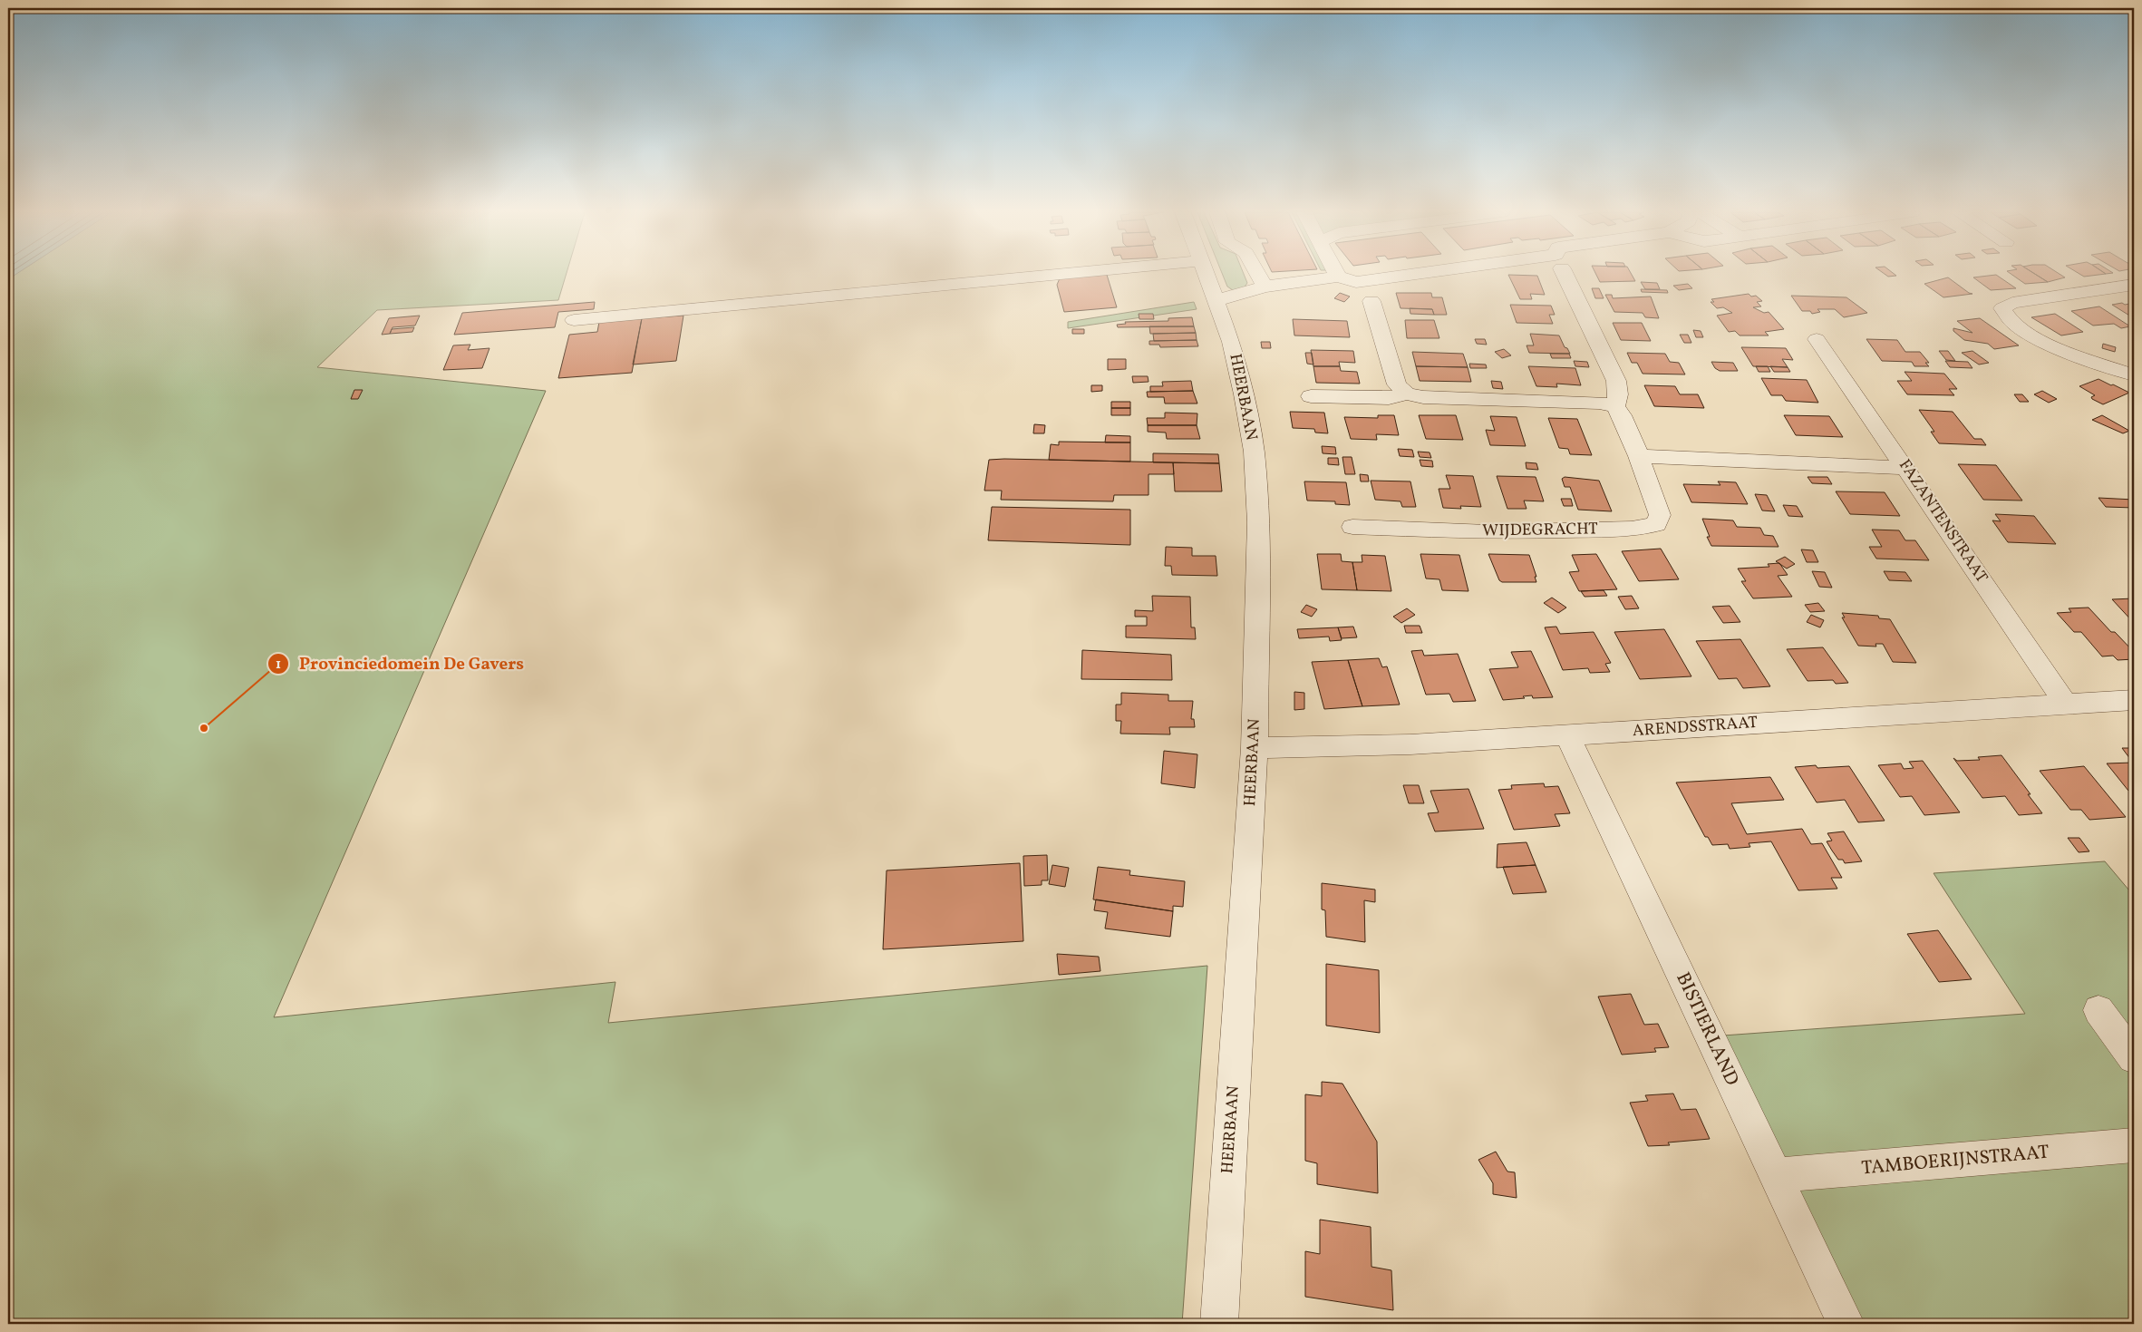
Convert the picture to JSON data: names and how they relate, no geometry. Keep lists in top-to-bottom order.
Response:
{
  "streets": {
    "street": [
      "HEERBAAN",
      "FAZANTENSTRAAT",
      "WIJDEGRACHT",
      "ARENDSSTRAAT",
      "BISTIERLAND",
      "TAMBOERIJNSTRAAT"
    ]
  },
  "crossings": [
    ["HEERBAAN", "ARENDSSTRAAT"],
    ["FAZANTENSTRAAT", "ARENDSSTRAAT"],
    ["ARENDSSTRAAT", "BISTIERLAND"],
    ["BISTIERLAND", "TAMBOERIJNSTRAAT"]
  ],
  "places": ["Provinciedomein De Gavers"]
}
